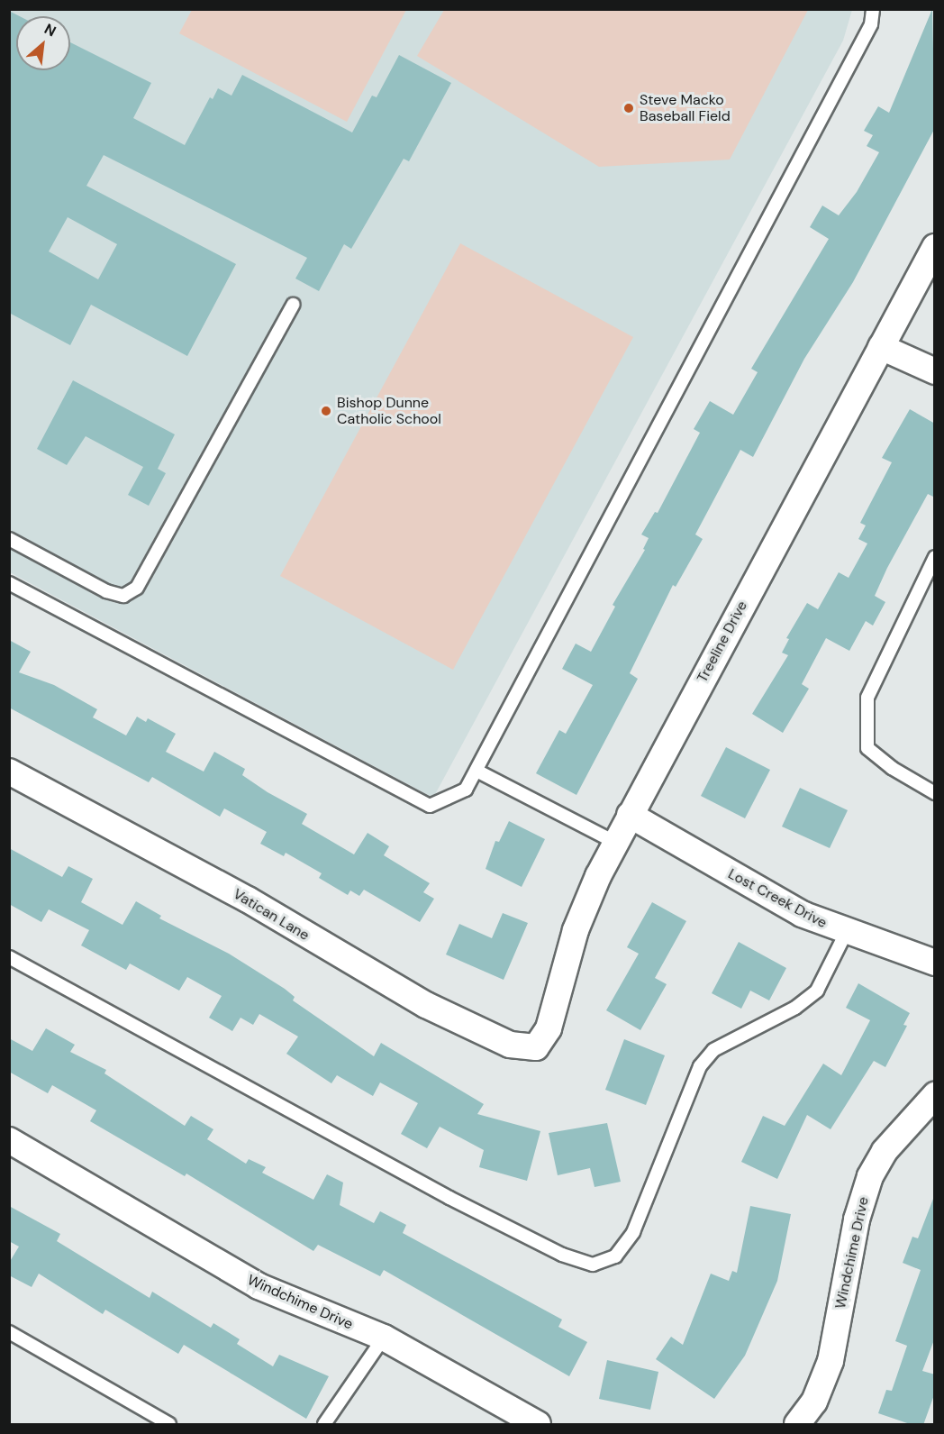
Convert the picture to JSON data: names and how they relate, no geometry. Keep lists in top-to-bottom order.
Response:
{
  "streets": {
    "street": [
      "Treeline Drive",
      "Lost Creek Drive",
      "Vatican Lane",
      "Windchime Drive"
    ]
  },
  "crossings": [
    ["Treeline Drive", "Lost Creek Drive"],
    ["Treeline Drive", "Vatican Lane"]
  ],
  "places": ["Steve Macko Baseball Field", "Bishop Dunne Catholic School"],
  "north": "top right"
}
